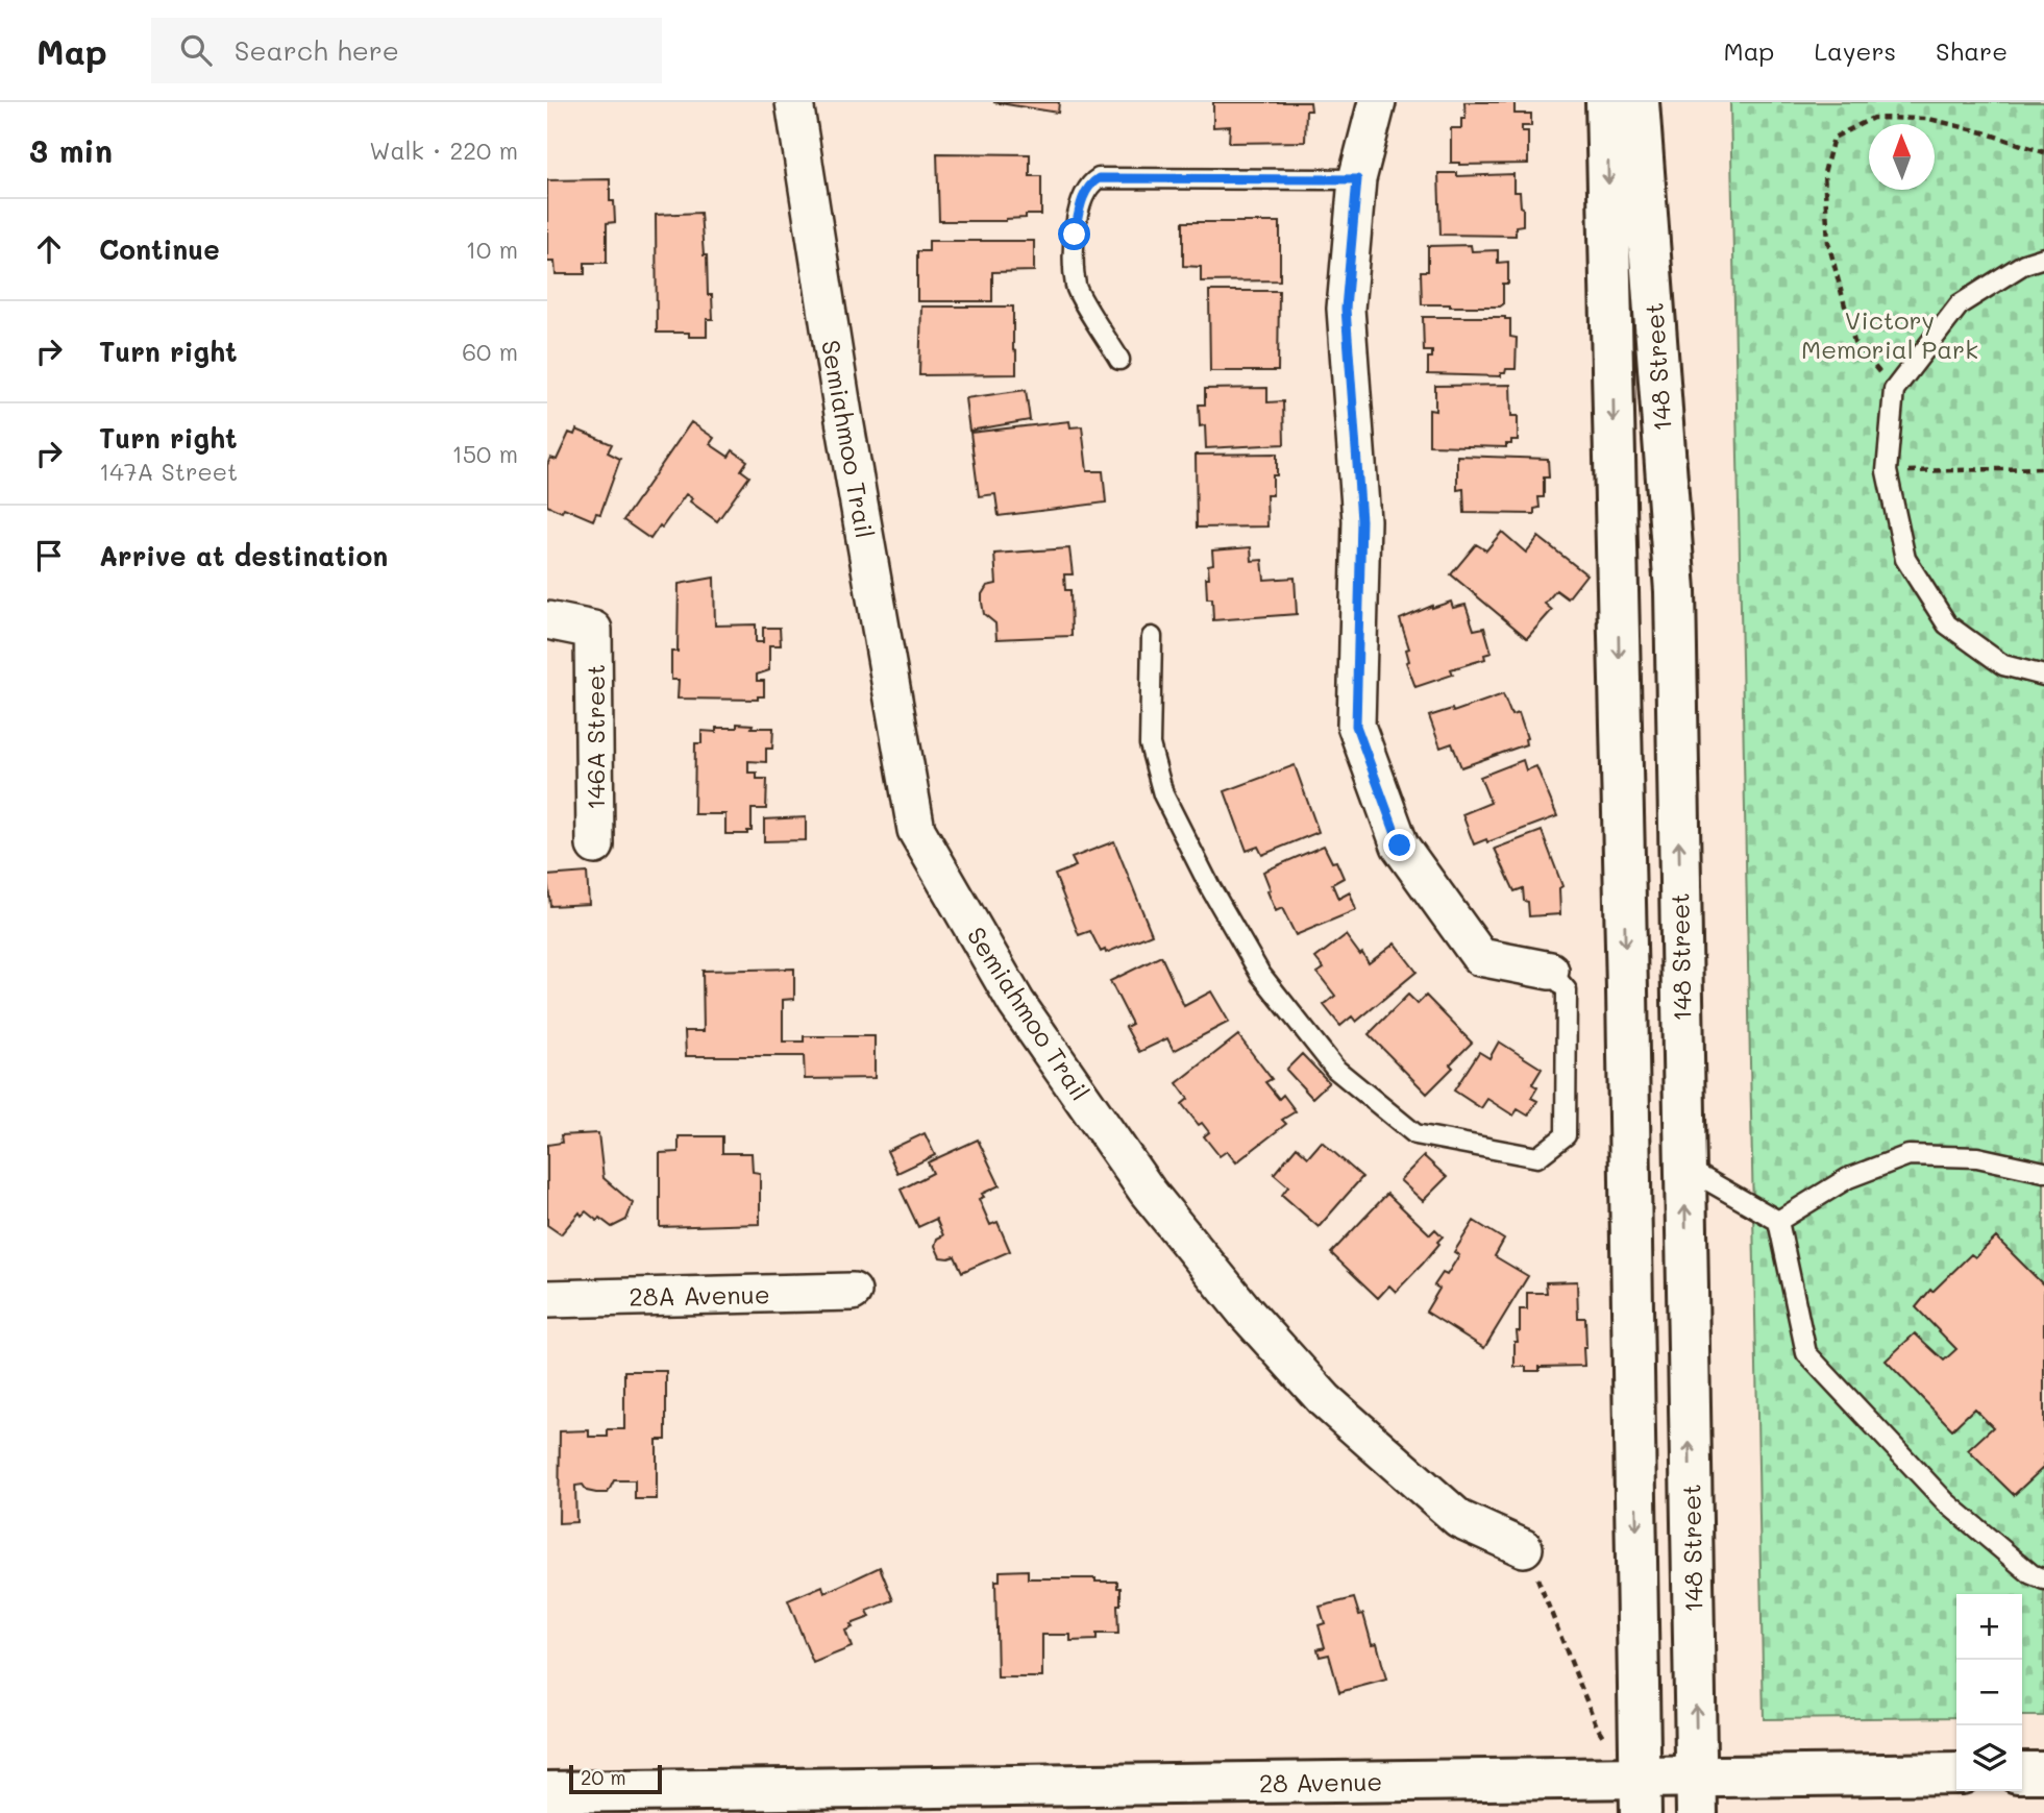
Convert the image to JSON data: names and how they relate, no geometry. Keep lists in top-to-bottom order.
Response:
{
  "streets": {
    "main road": ["148 Street", "28 Avenue"],
    "street": ["Semiahmoo Trail", "146A Street", "28A Avenue"]
  },
  "crossings": [
    ["148 Street", "28 Avenue"]
  ],
  "parks": ["Victory Memorial Park"],
  "scale_bar": "20 m",
  "north": "top",
  "page": {
    "header": "Map",
    "search": "Search here",
    "nav": ["Map", "Layers", "Share"],
    "heading": ["3 min", "Walk · 220 m"],
    "list": [
      ["Continue", "10 m"],
      ["Turn right", "60 m"],
      ["Turn right", "147A Street", "150 m"],
      "Arrive at destination"
    ],
    "map_buttons": ["+", "−"],
    "scale": "20 m"
  }
}
